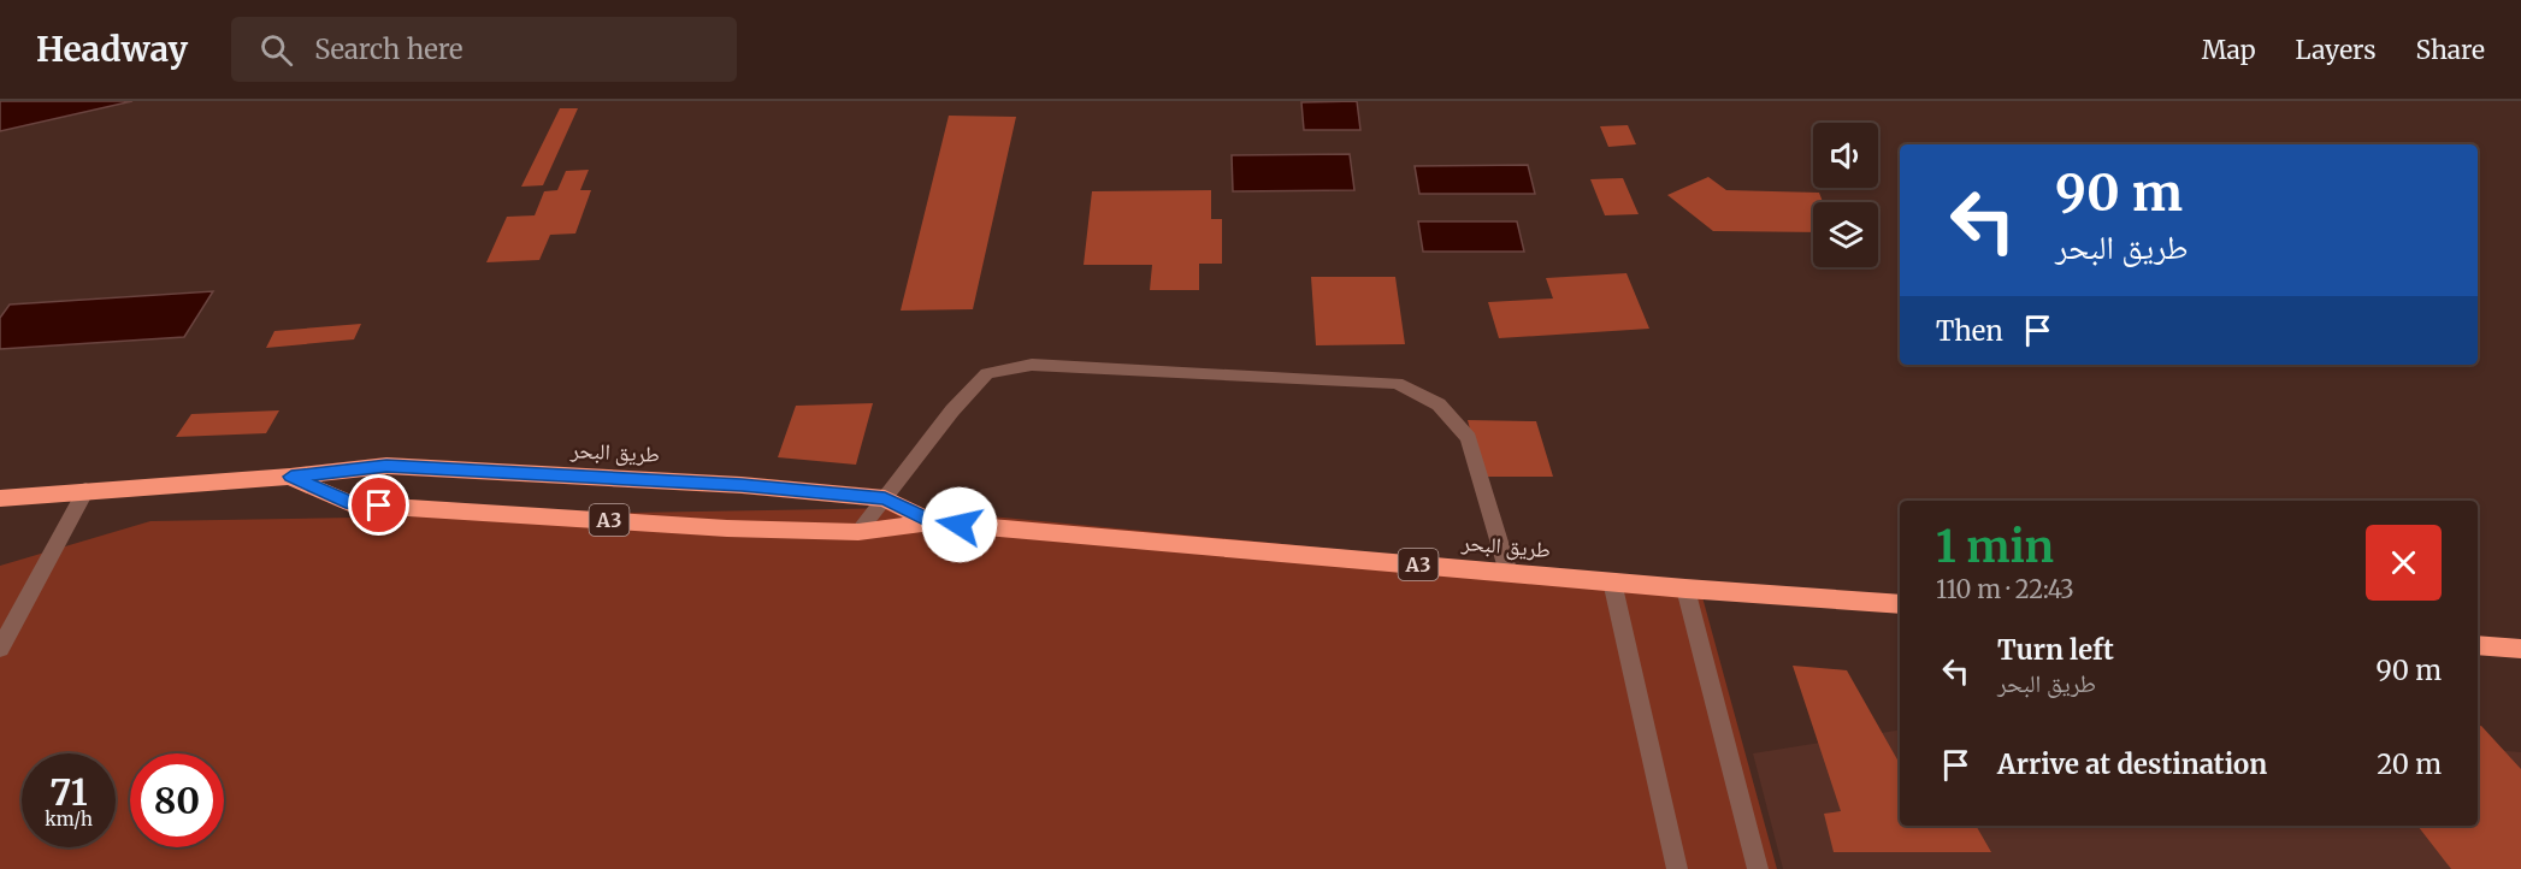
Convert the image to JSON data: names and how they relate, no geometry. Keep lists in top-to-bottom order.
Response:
{
  "streets": {
    "highway": ["طريق البحر", "A3"]
  },
  "page": {
    "header": "Headway",
    "search": "Search here",
    "nav": ["Map", "Layers", "Share"],
    "turn": ["90 m", "طريق البحر"],
    "then": "Then",
    "heading": ["1 min", "110 m · 22:43"],
    "list": [
      {
        "name": "Turn left",
        "note": "طريق البحر",
        "value": "90 m"
      },
      {
        "name": "Arrive at destination",
        "value": "20 m"
      }
    ],
    "speed": "71 km/h",
    "limit": "80"
  }
}
